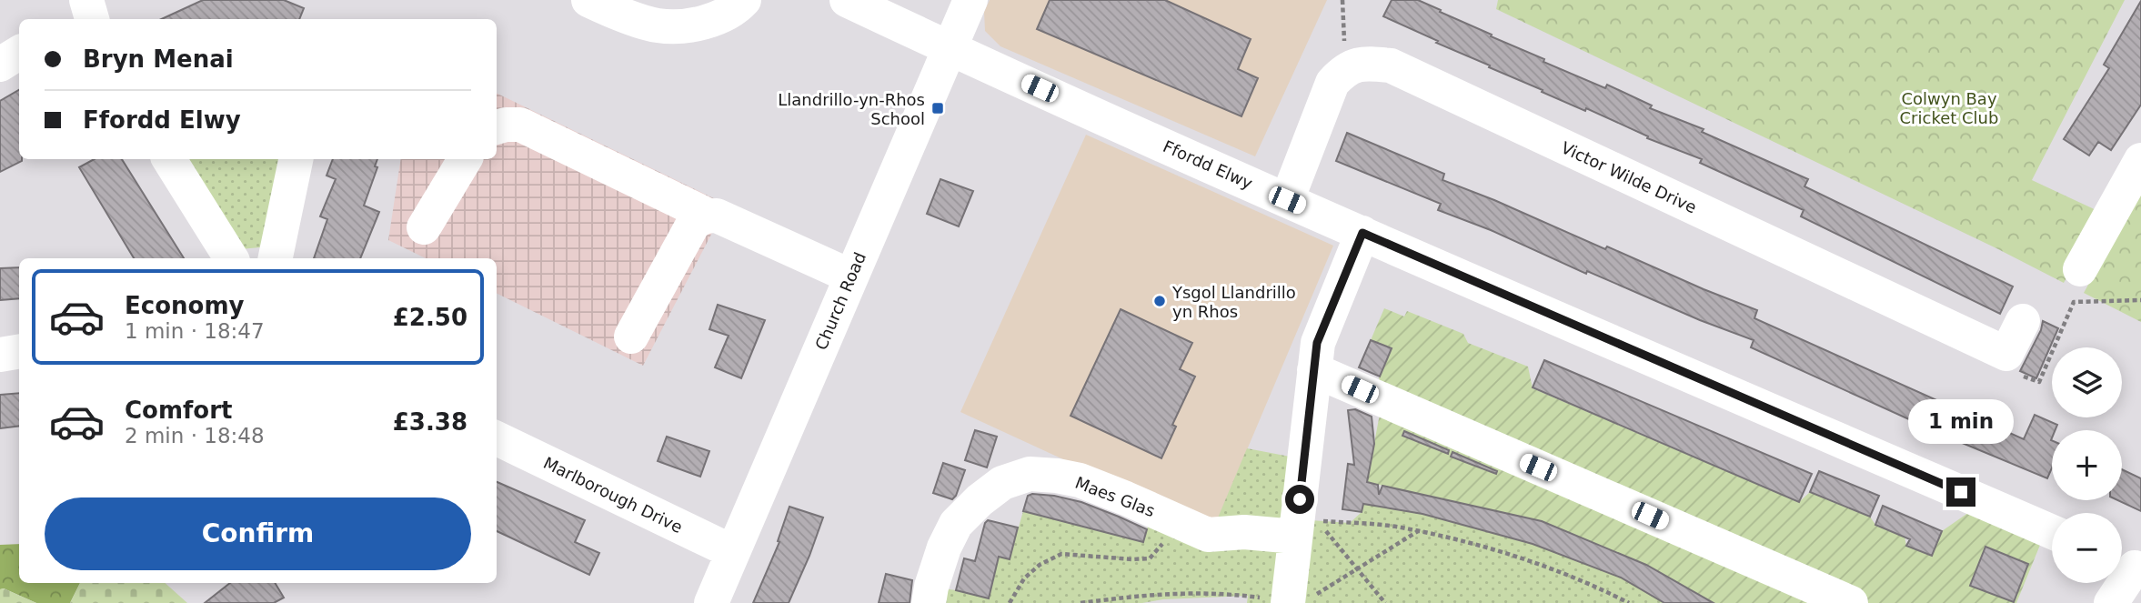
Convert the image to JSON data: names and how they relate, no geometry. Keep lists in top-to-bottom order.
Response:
{
  "streets": {
    "street": [
      "Ffordd Elwy",
      "Victor Wilde Drive",
      "Church Road",
      "Marlborough Drive",
      "Maes Glas"
    ]
  },
  "crossings": [
    ["Ffordd Elwy", "Church Road"],
    ["Church Road", "Marlborough Drive"]
  ],
  "parks": ["Colwyn Bay Cricket Club"],
  "places": {
    "transit": ["Llandrillo-yn-Rhos School"],
    "other": ["Ysgol Llandrillo yn Rhos"]
  },
  "page": {
    "banner": ["Bryn Menai", "Ffordd Elwy"],
    "list": [
      {
        "name": "Economy",
        "note": "1 min · 18:47",
        "value": "£2.50"
      },
      {
        "name": "Comfort",
        "note": "2 min · 18:48",
        "value": "£3.38"
      }
    ],
    "map_buttons": ["+", "−"],
    "bubble": "1 min",
    "buttons": "Confirm"
  }
}
